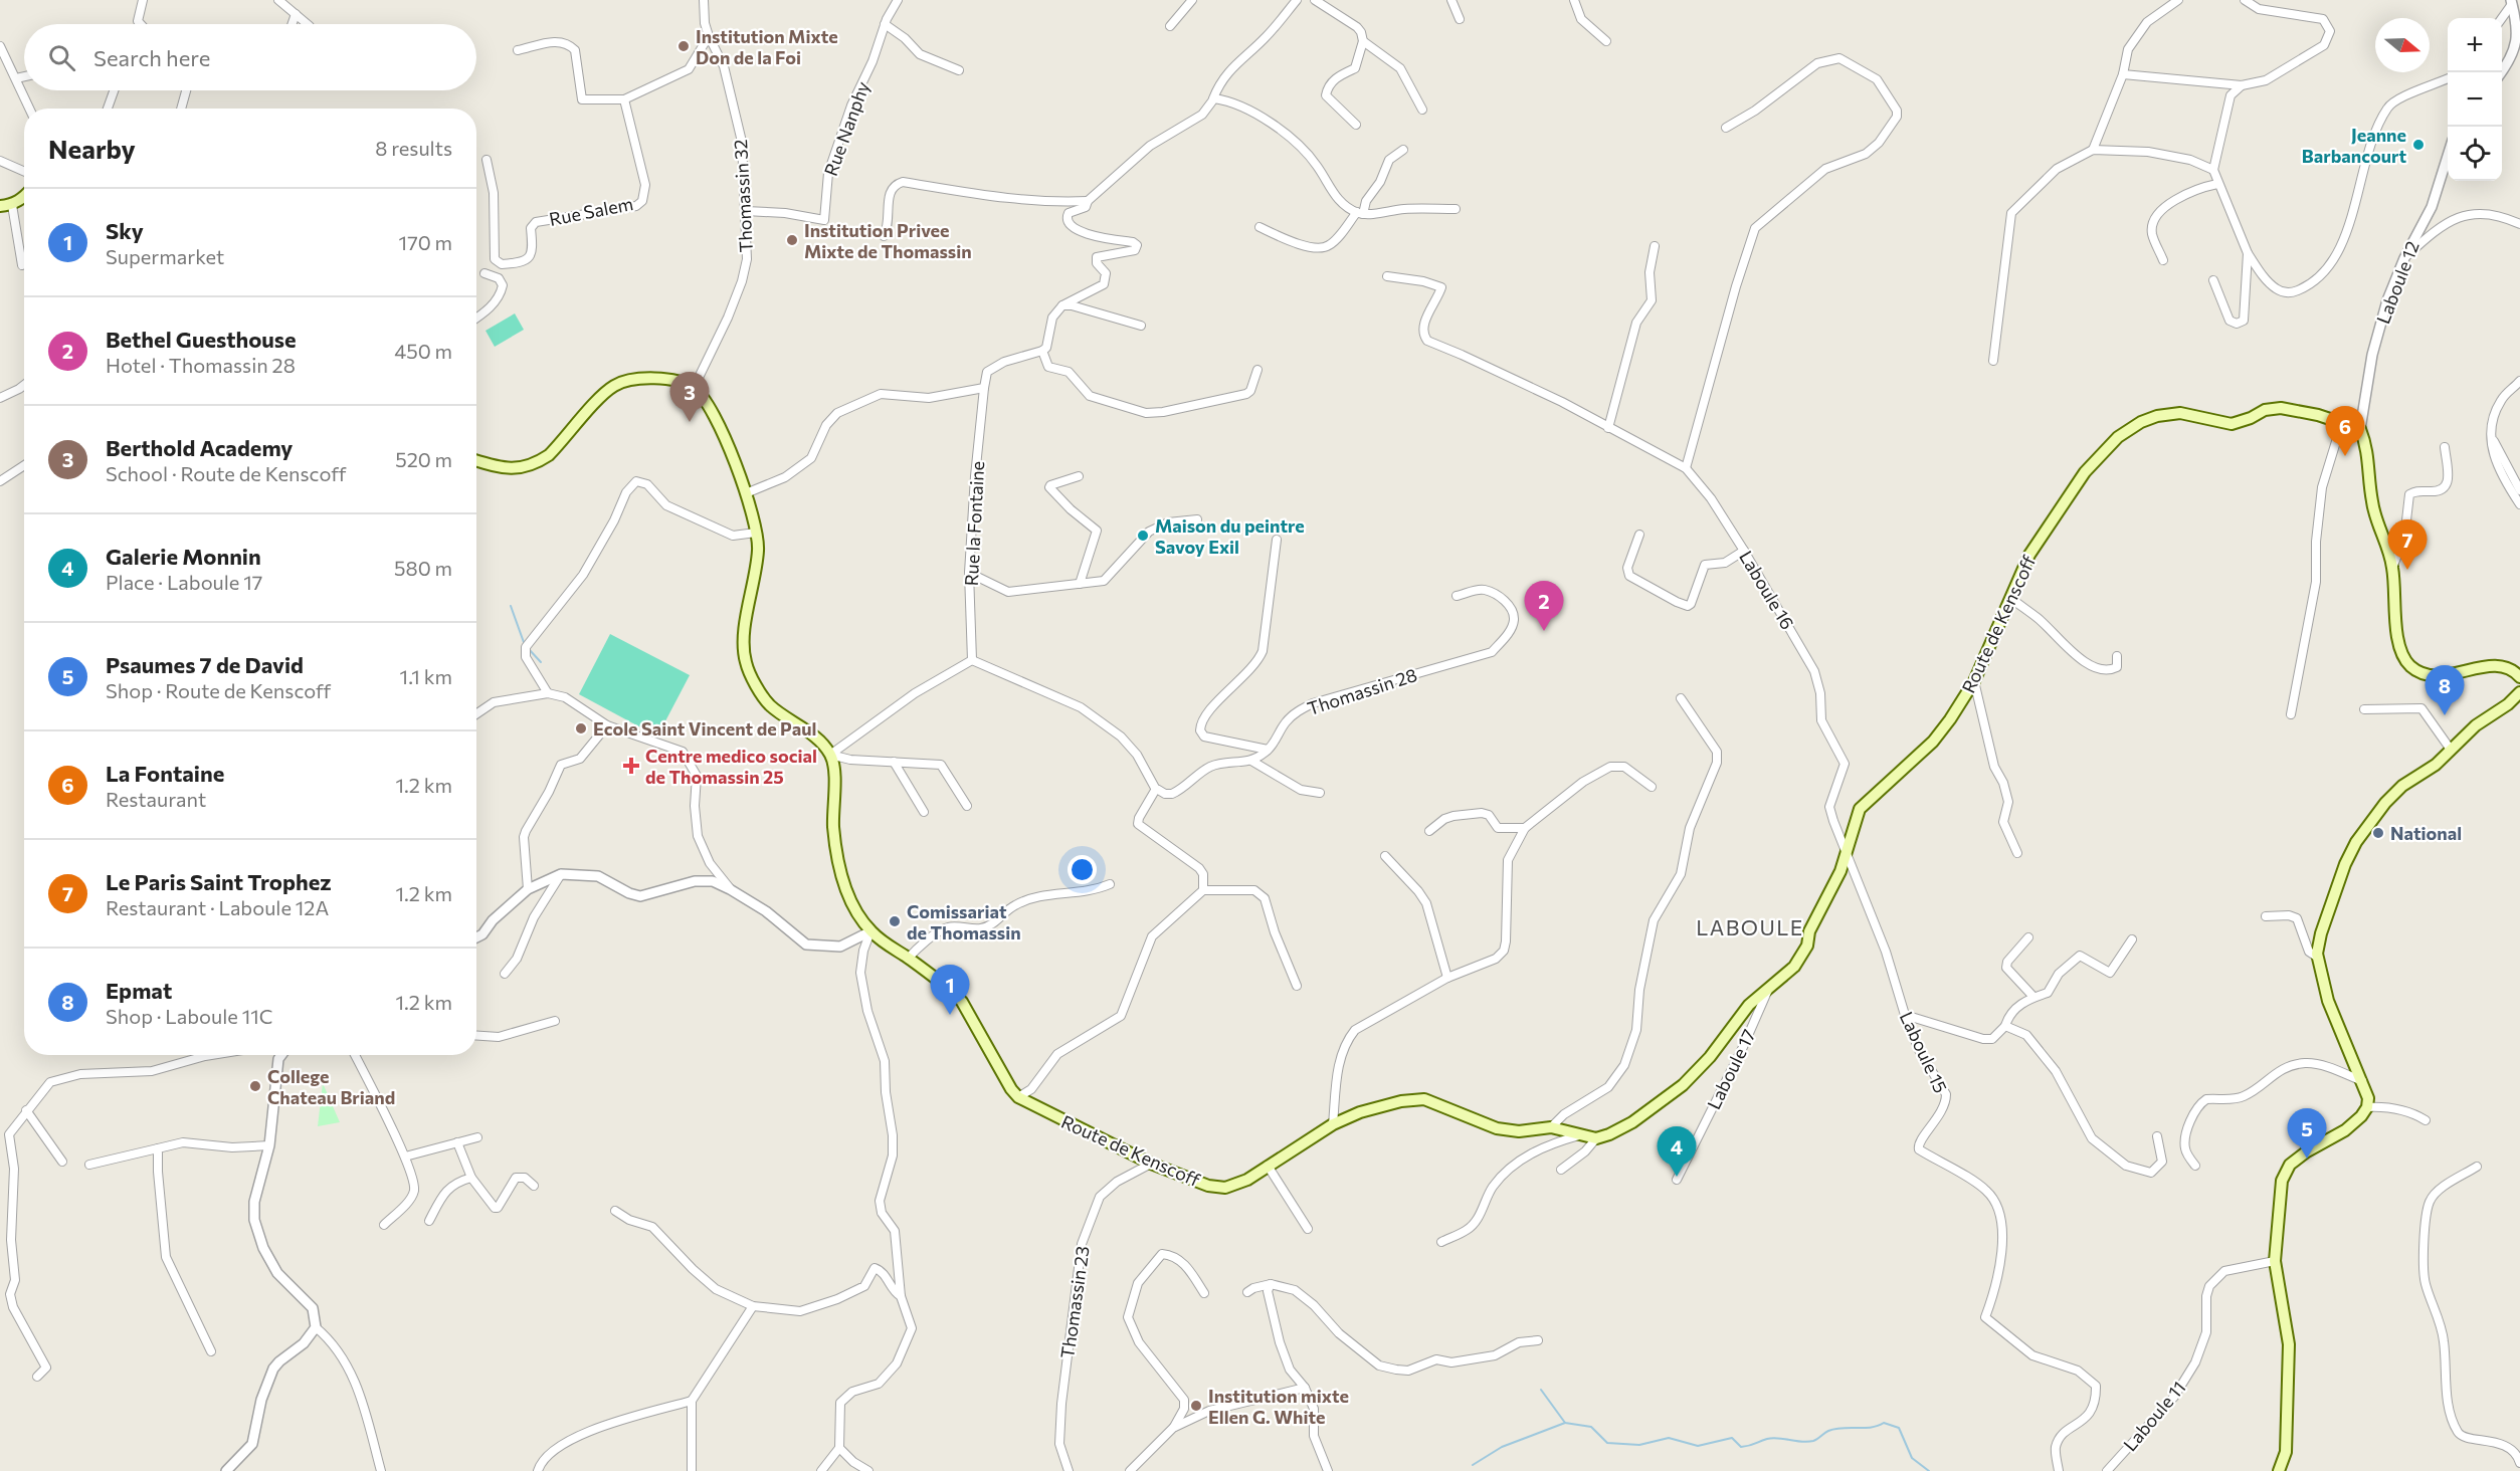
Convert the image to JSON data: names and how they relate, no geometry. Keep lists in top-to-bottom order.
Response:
{
  "streets": {
    "main road": ["Route de Kenscoff"],
    "street": [
      "Rue Nanphy",
      "Thomassin 32",
      "Rue Salem",
      "Laboule 12",
      "Rue la Fontaine",
      "Laboule 16",
      "Thomassin 28",
      "Laboule 15",
      "Laboule 17",
      "Thomassin 23",
      "Laboule 11"
    ]
  },
  "crossings": [
    ["Rue Nanphy", "Thomassin 32"],
    ["Laboule 12", "Route de Kenscoff"],
    ["Laboule 16", "Route de Kenscoff"],
    ["Laboule 16", "Laboule 15"],
    ["Route de Kenscoff", "Laboule 15"],
    ["Route de Kenscoff", "Laboule 17"],
    ["Route de Kenscoff", "Thomassin 23"]
  ],
  "districts": ["LABOULE"],
  "places": {
    "other": [
      "Institution Mixte Don de la Foi",
      "Jeanne Barbancourt",
      "Institution Privee Mixte de Thomassin",
      "Maison du peintre Savoy Exil",
      "Ecole Saint Vincent de Paul",
      "National",
      "Comissariat de Thomassin",
      "College Chateau Briand",
      "Institution mixte Ellen G. White"
    ],
    "health": ["Centre medico social de Thomassin 25"]
  },
  "north": "right",
  "page": {
    "map_buttons": ["+", "−"],
    "search": "Search here",
    "heading": ["Nearby", "8 results"],
    "list": [
      {
        "mark": "1",
        "name": "Sky",
        "note": "Supermarket",
        "value": "170 m"
      },
      {
        "mark": "2",
        "name": "Bethel Guesthouse",
        "note": "Hotel · Thomassin 28",
        "value": "450 m"
      },
      {
        "mark": "3",
        "name": "Berthold Academy",
        "note": "School · Route de Kenscoff",
        "value": "520 m"
      },
      {
        "mark": "4",
        "name": "Galerie Monnin",
        "note": "Place · Laboule 17",
        "value": "580 m"
      },
      {
        "mark": "5",
        "name": "Psaumes 7 de David",
        "note": "Shop · Route de Kenscoff",
        "value": "1.1 km"
      },
      {
        "mark": "6",
        "name": "La Fontaine",
        "note": "Restaurant",
        "value": "1.2 km"
      },
      {
        "mark": "7",
        "name": "Le Paris Saint Trophez",
        "note": "Restaurant · Laboule 12A",
        "value": "1.2 km"
      },
      {
        "mark": "8",
        "name": "Epmat",
        "note": "Shop · Laboule 11C",
        "value": "1.2 km"
      }
    ],
    "pins": [
      "3",
      "6",
      "7",
      "2",
      "8",
      "1",
      "5",
      "4"
    ]
  }
}
